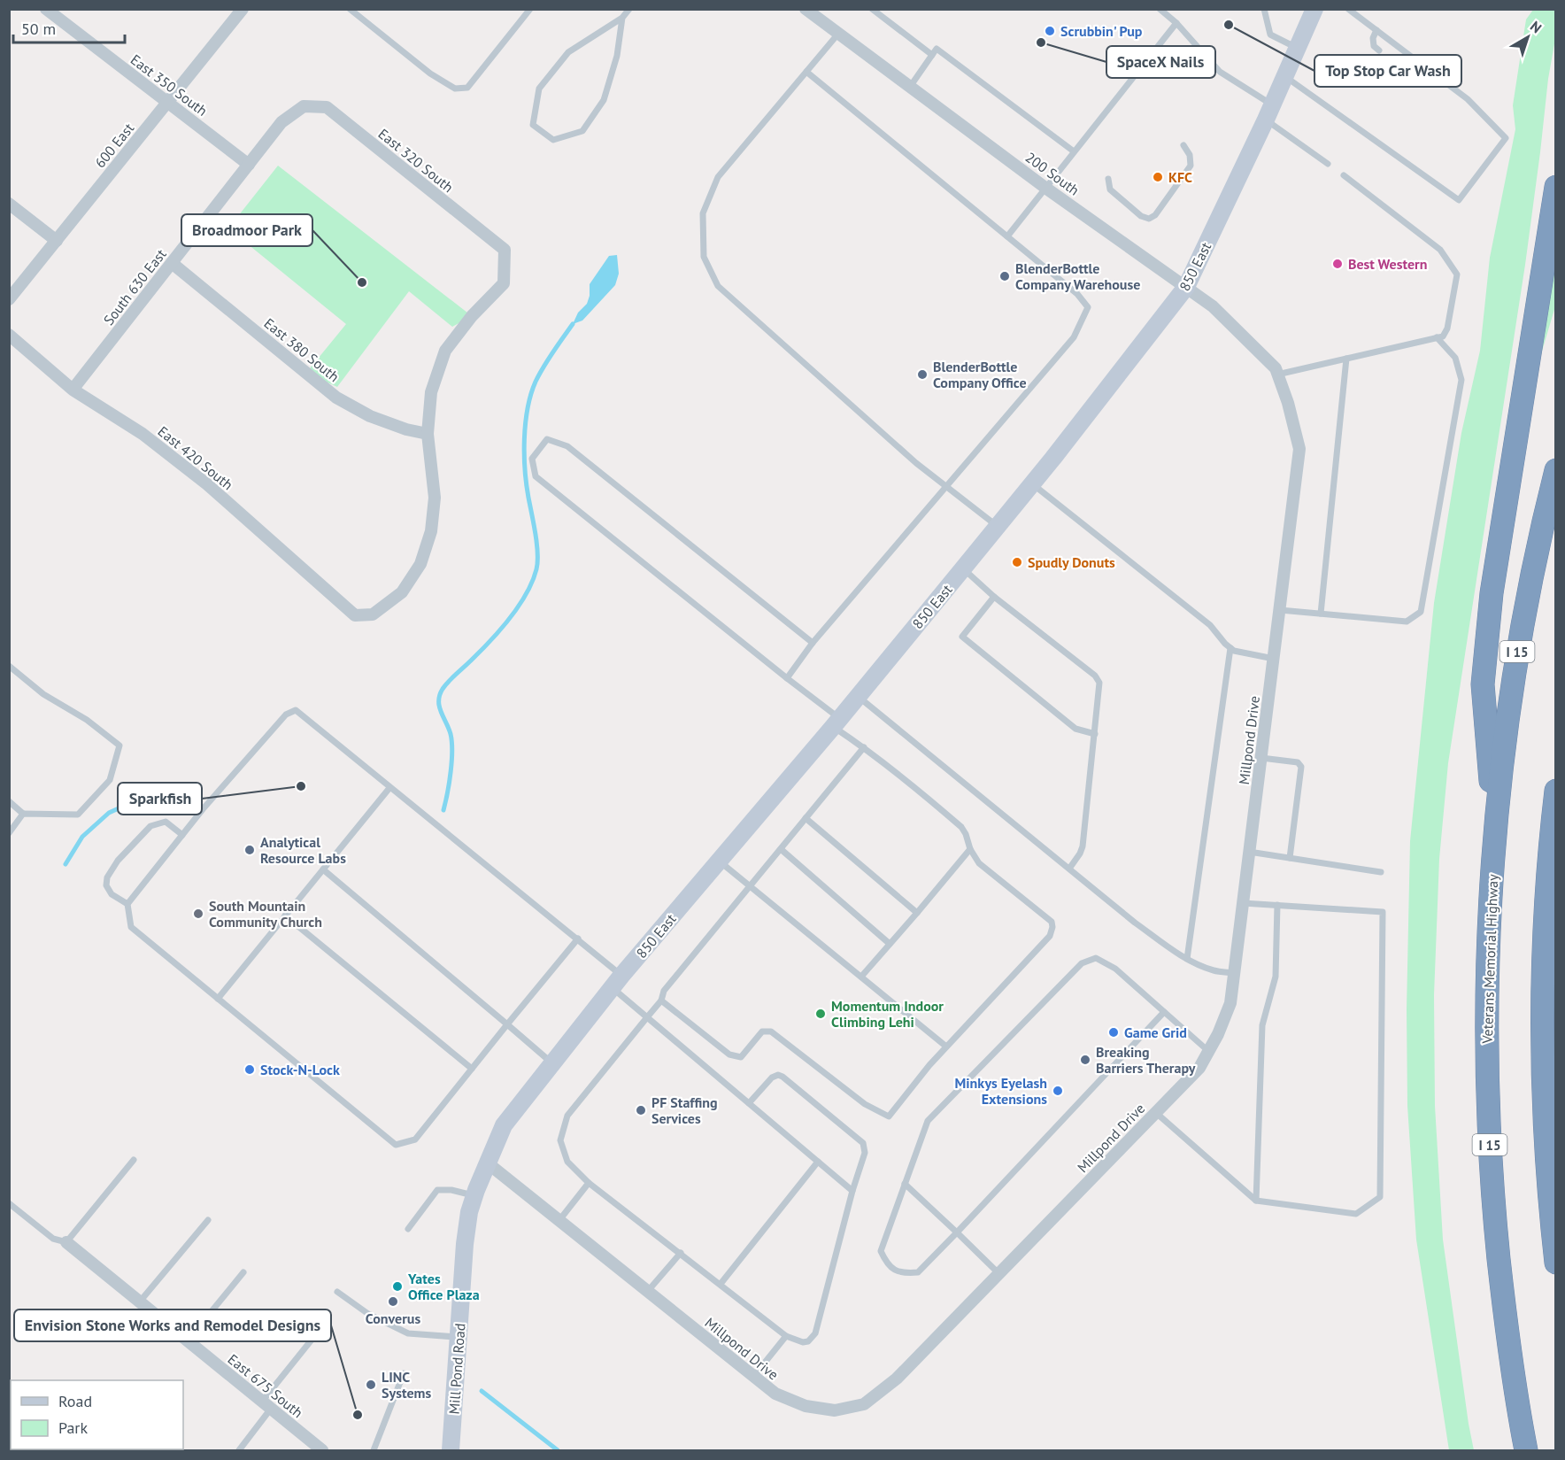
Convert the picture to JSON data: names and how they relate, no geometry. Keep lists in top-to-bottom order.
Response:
{
  "streets": {
    "highway": ["I 15", "Veterans Memorial Highway"],
    "main road": ["850 East", "Mill Pond Road"],
    "street": [
      "East 350 South",
      "600 East",
      "East 320 South",
      "200 South",
      "South 630 East",
      "East 380 South",
      "East 420 South",
      "Millpond Drive",
      "East 675 South"
    ]
  },
  "crossings": [
    ["East 350 South", "600 East"],
    ["East 350 South", "South 630 East"],
    ["East 320 South", "South 630 East"],
    ["East 320 South", "East 380 South"],
    ["East 320 South", "East 420 South"],
    ["200 South", "850 East"],
    ["200 South", "Millpond Drive"],
    ["850 East", "Millpond Drive"],
    ["850 East", "Mill Pond Road"],
    ["South 630 East", "East 380 South"],
    ["South 630 East", "East 420 South"],
    ["East 380 South", "East 420 South"],
    ["Millpond Drive", "Mill Pond Road"]
  ],
  "places": [
    "Top Stop Car Wash",
    "Scrubbin' Pup",
    "SpaceX Nails",
    "KFC",
    "Best Western",
    "BlenderBottle Company Warehouse",
    "Broadmoor Park",
    "BlenderBottle Company Office",
    "Spudly Donuts",
    "Sparkfish",
    "Analytical Resource Labs",
    "South Mountain Community Church",
    "Momentum Indoor Climbing Lehi",
    "Game Grid",
    "Breaking Barriers Therapy",
    "Stock-N-Lock",
    "Minkys Eyelash Extensions",
    "PF Staffing Services",
    "Yates Office Plaza",
    "Converus",
    "LINC Systems",
    "Envision Stone Works and Remodel Designs"
  ],
  "legend": ["Road", "Park"],
  "scale_bar": "50 m",
  "north": "top right"
}
